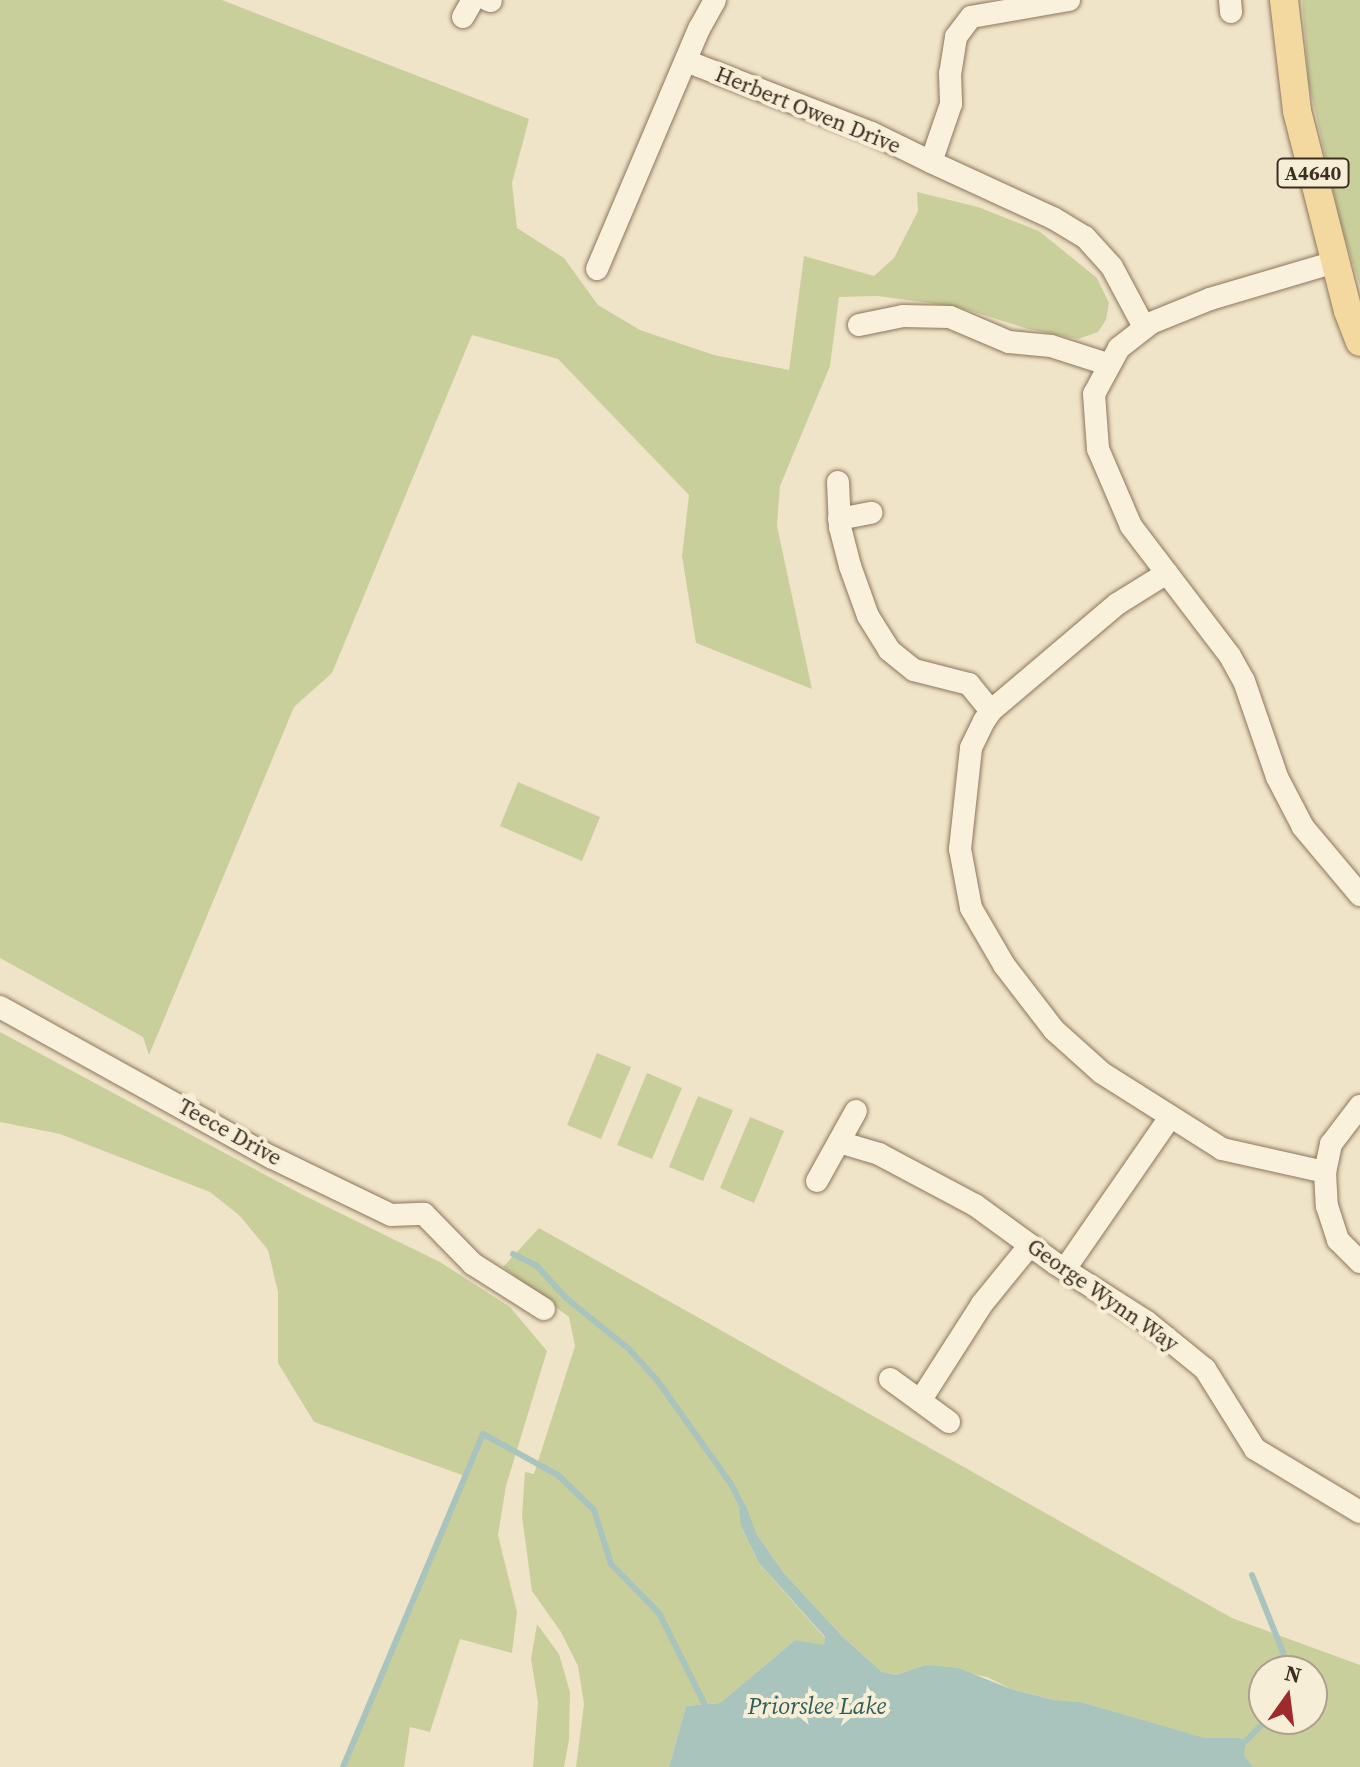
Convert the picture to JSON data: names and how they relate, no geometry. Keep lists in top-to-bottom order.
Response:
{
  "streets": {
    "main road": ["A4640"],
    "street": ["Herbert Owen Drive", "Teece Drive", "George Wynn Way"]
  },
  "water": ["Priorslee Lake"],
  "north": "top"
}
